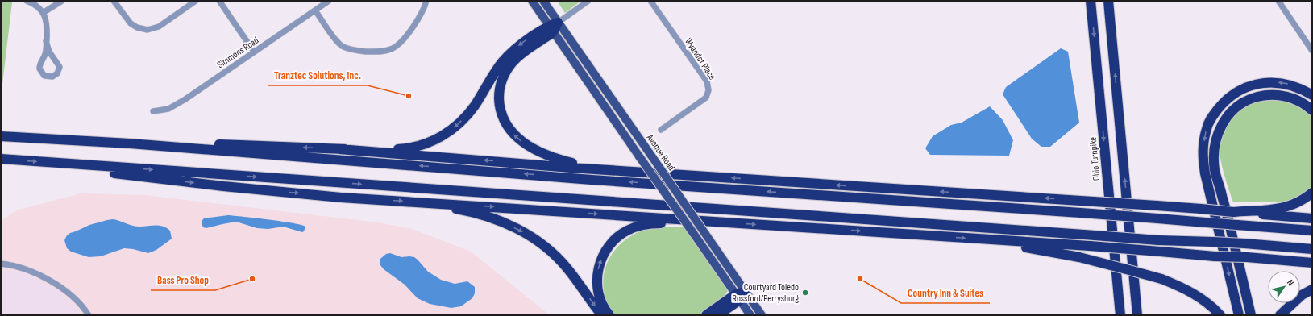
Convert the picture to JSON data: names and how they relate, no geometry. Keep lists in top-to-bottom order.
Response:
{
  "streets": {
    "highway": ["Ohio Turnpike"],
    "main road": ["Avenue Road"],
    "street": ["Simmons Road", "Wyandot Place"]
  },
  "places": [
    "Tranztec Solutions, Inc.",
    "Bass Pro Shop",
    "Country Inn & Suites",
    "Courtyard Toledo Rossford/Perrysburg"
  ],
  "north": "top right"
}
